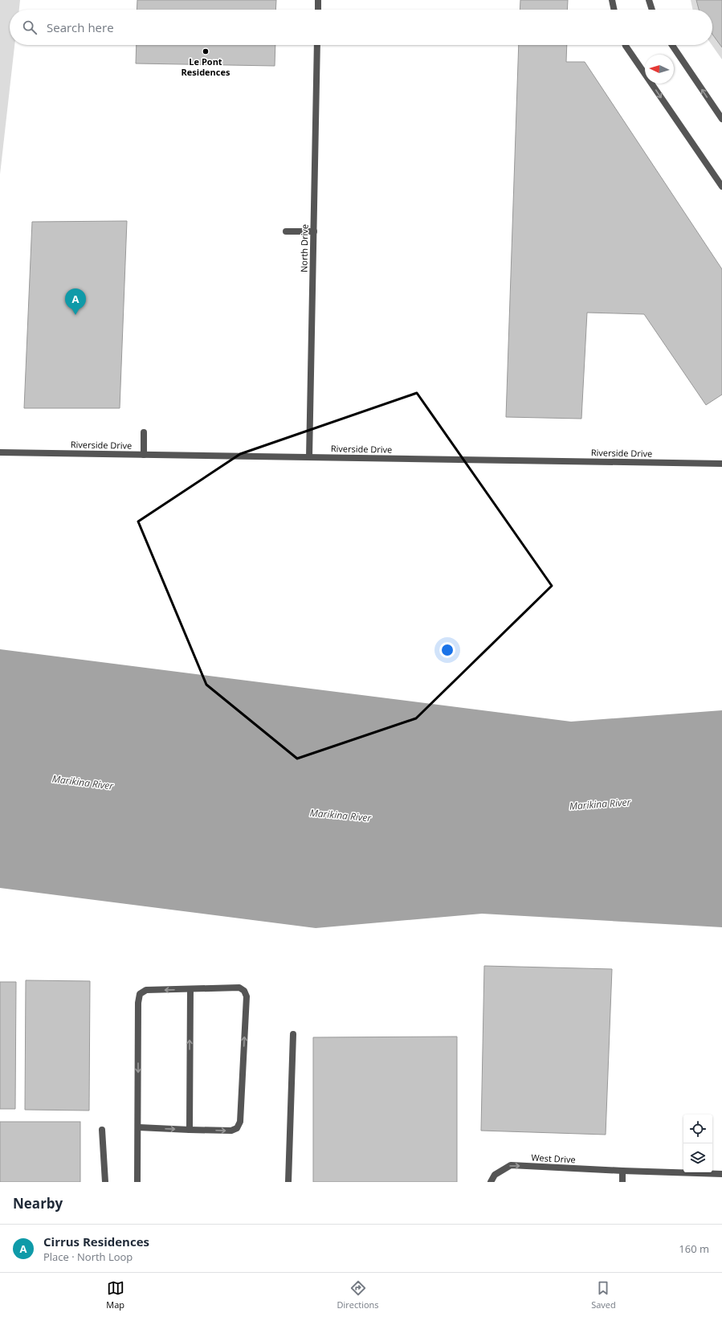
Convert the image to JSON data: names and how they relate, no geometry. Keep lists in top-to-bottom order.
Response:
{
  "streets": {
    "street": ["North Drive", "Riverside Drive", "West Drive"]
  },
  "crossings": [
    ["North Drive", "Riverside Drive"]
  ],
  "one_way": ["West Drive"],
  "water": ["Marikina River"],
  "places": ["Le Pont Residences"],
  "north": "left",
  "page": {
    "search": "Search here",
    "pins": "A",
    "heading": "Nearby",
    "list": [
      {
        "mark": "A",
        "name": "Cirrus Residences",
        "note": "Place · North Loop",
        "value": "160 m"
      }
    ],
    "nav": ["Map", "Directions", "Saved"]
  }
}
